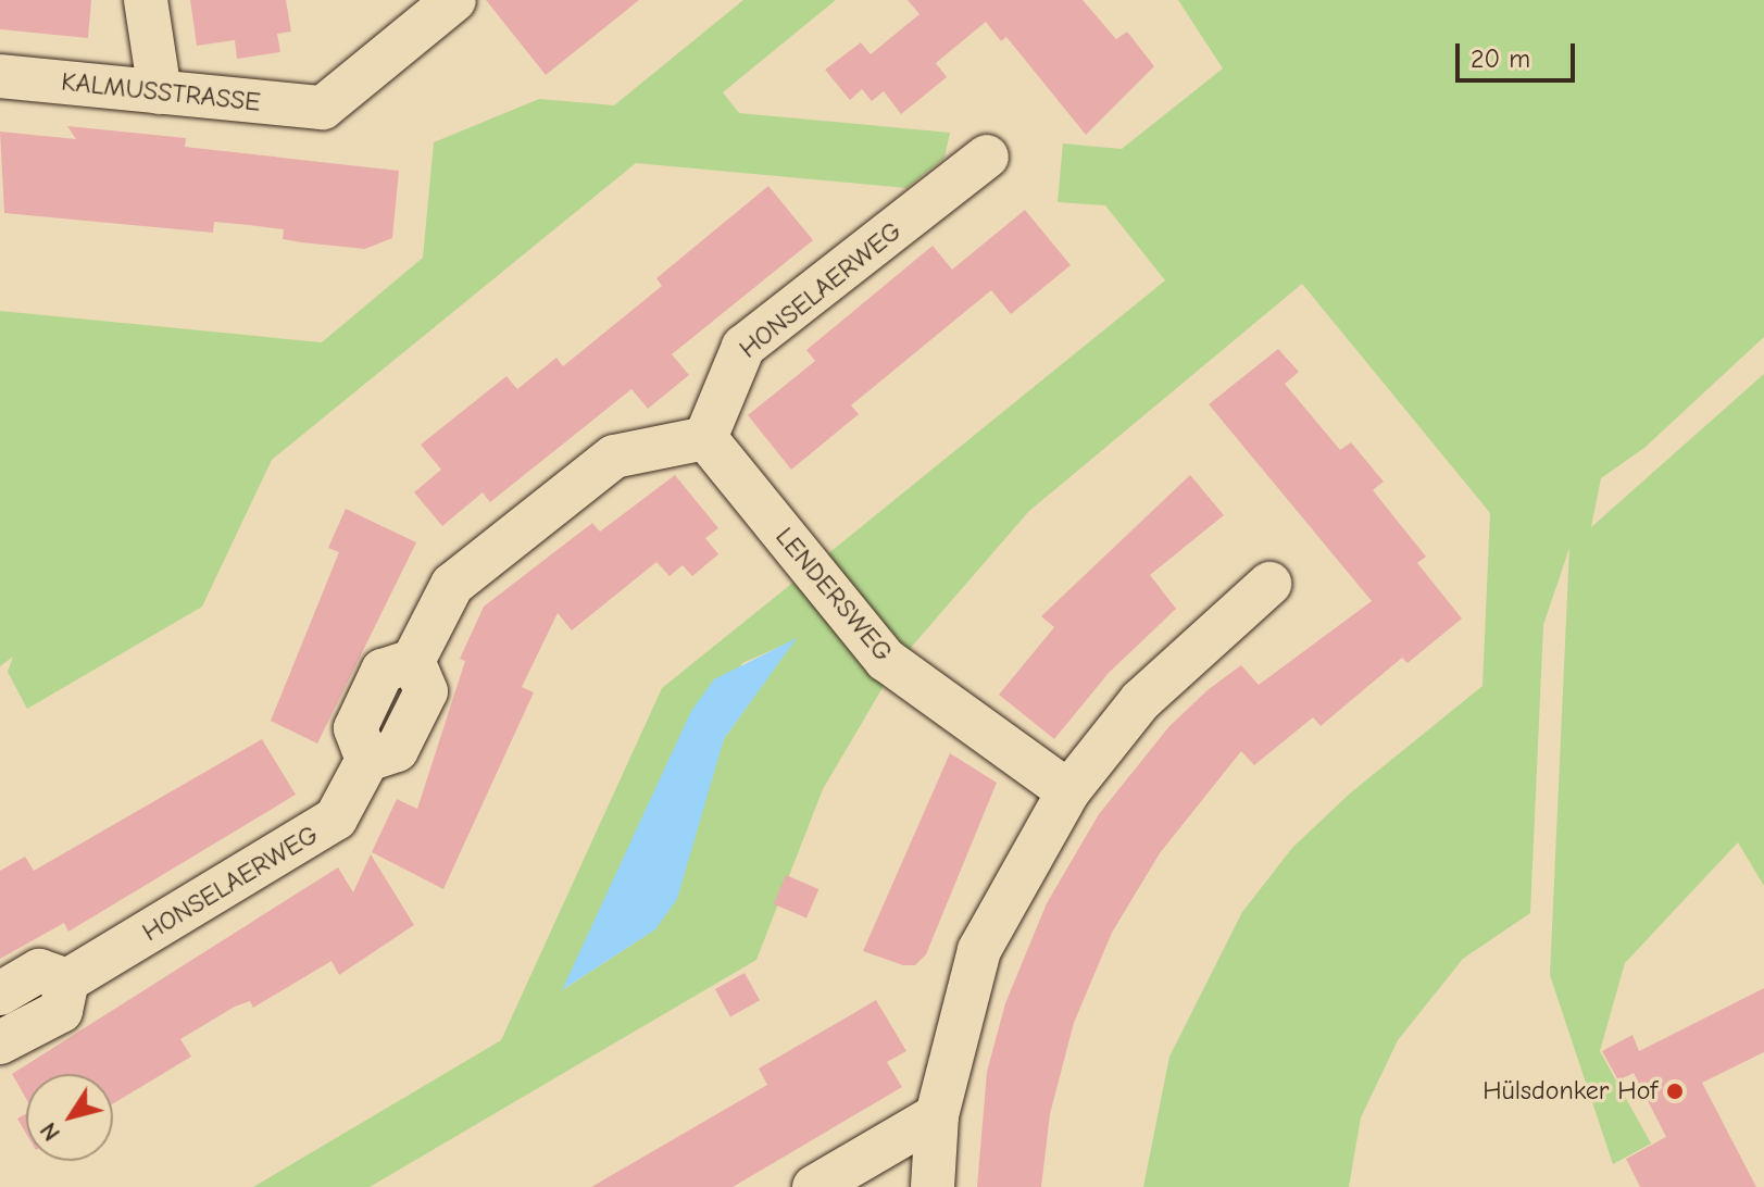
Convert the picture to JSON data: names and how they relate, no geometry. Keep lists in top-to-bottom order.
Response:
{
  "streets": {
    "street": ["KALMUSSTRASSE", "HONSELAERWEG", "LENDERSWEG"]
  },
  "crossings": [
    ["HONSELAERWEG", "LENDERSWEG"]
  ],
  "places": ["Hülsdonker Hof"],
  "scale_bar": "20 m",
  "north": "bottom left"
}
